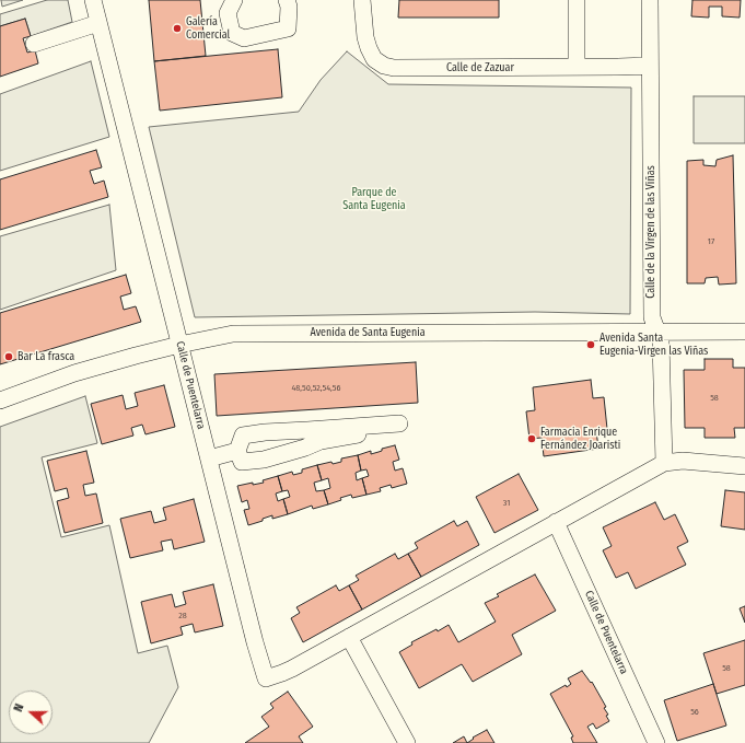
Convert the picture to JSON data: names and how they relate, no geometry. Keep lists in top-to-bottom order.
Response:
{
  "streets": {
    "street": [
      "Calle de Zazuar",
      "Calle de la Virgen de las Viñas",
      "Avenida de Santa Eugenia",
      "Calle de Puentelarra"
    ]
  },
  "crossings": [
    ["Calle de Zazuar", "Calle de la Virgen de las Viñas"],
    ["Calle de la Virgen de las Viñas", "Avenida de Santa Eugenia"],
    ["Calle de la Virgen de las Viñas", "Calle de Puentelarra"],
    ["Avenida de Santa Eugenia", "Calle de Puentelarra"]
  ],
  "parks": ["Parque de Santa Eugenia"],
  "places": [
    "Galería Comercial",
    "Avenida Santa Eugenia-Virgen las Viñas",
    "Bar La frasca",
    "Farmacia Enrique Fernández Joaristi"
  ],
  "house_numbers": [
    "17",
    "48,50,52,54,56",
    "58",
    "31",
    "28",
    "58",
    "56"
  ],
  "north": "left"
}
